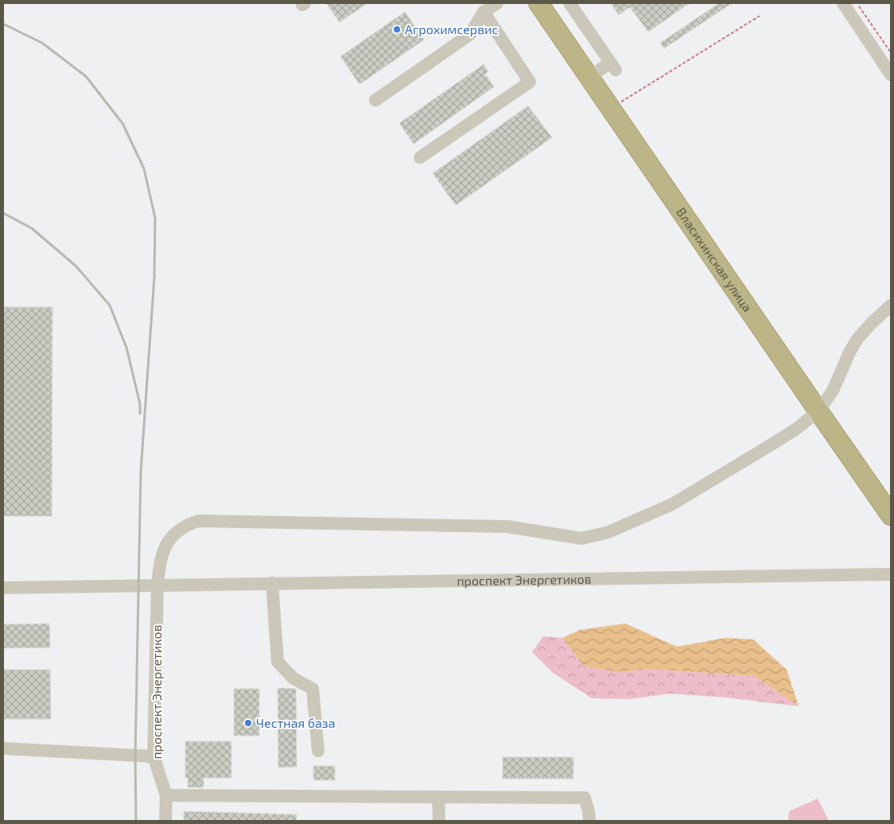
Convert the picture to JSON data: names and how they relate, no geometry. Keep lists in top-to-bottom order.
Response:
{
  "streets": {
    "highway": ["Власихинская улица"],
    "street": ["проспект Энергетиков"]
  },
  "places": ["Агрохимсервис", "Честная база"]
}
